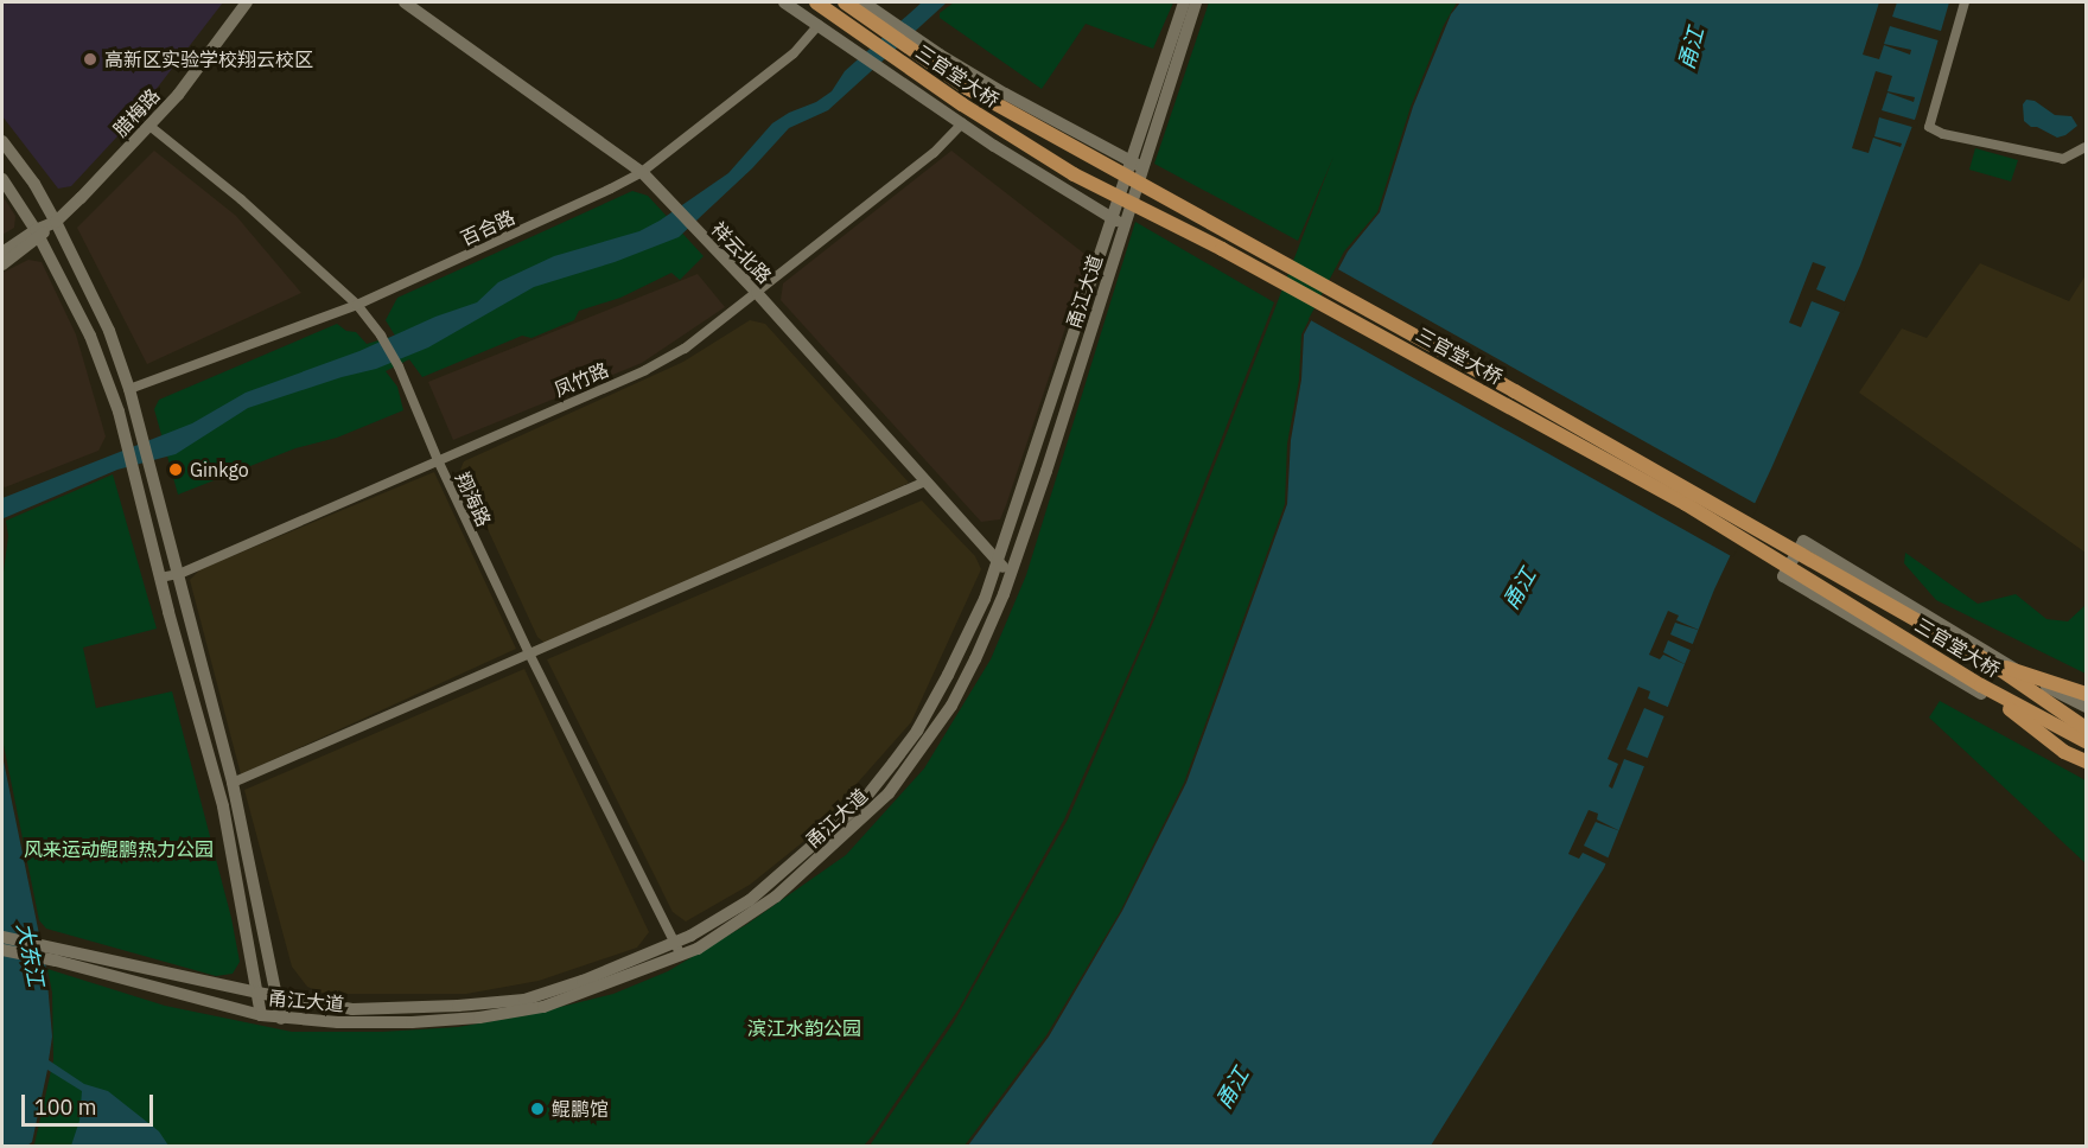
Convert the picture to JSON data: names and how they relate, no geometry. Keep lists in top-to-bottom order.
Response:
{
  "streets": {
    "main road": ["三官堂大桥"],
    "street": [
      "腊梅路",
      "百合路",
      "祥云北路",
      "甬江大道",
      "凤竹路",
      "翔海路"
    ]
  },
  "crossings": [
    ["腊梅路", "翔海路"],
    ["百合路", "祥云北路"],
    ["百合路", "翔海路"],
    ["祥云北路", "甬江大道"],
    ["祥云北路", "凤竹路"],
    ["甬江大道", "翔海路"],
    ["凤竹路", "翔海路"]
  ],
  "water": ["甬江", "大东江"],
  "parks": ["风来运动鲲鹏热力公园", "滨江水韵公园"],
  "places": ["高新区实验学校翔云校区", "Ginkgo", "鲲鹏馆"],
  "scale_bar": "100 m"
}
